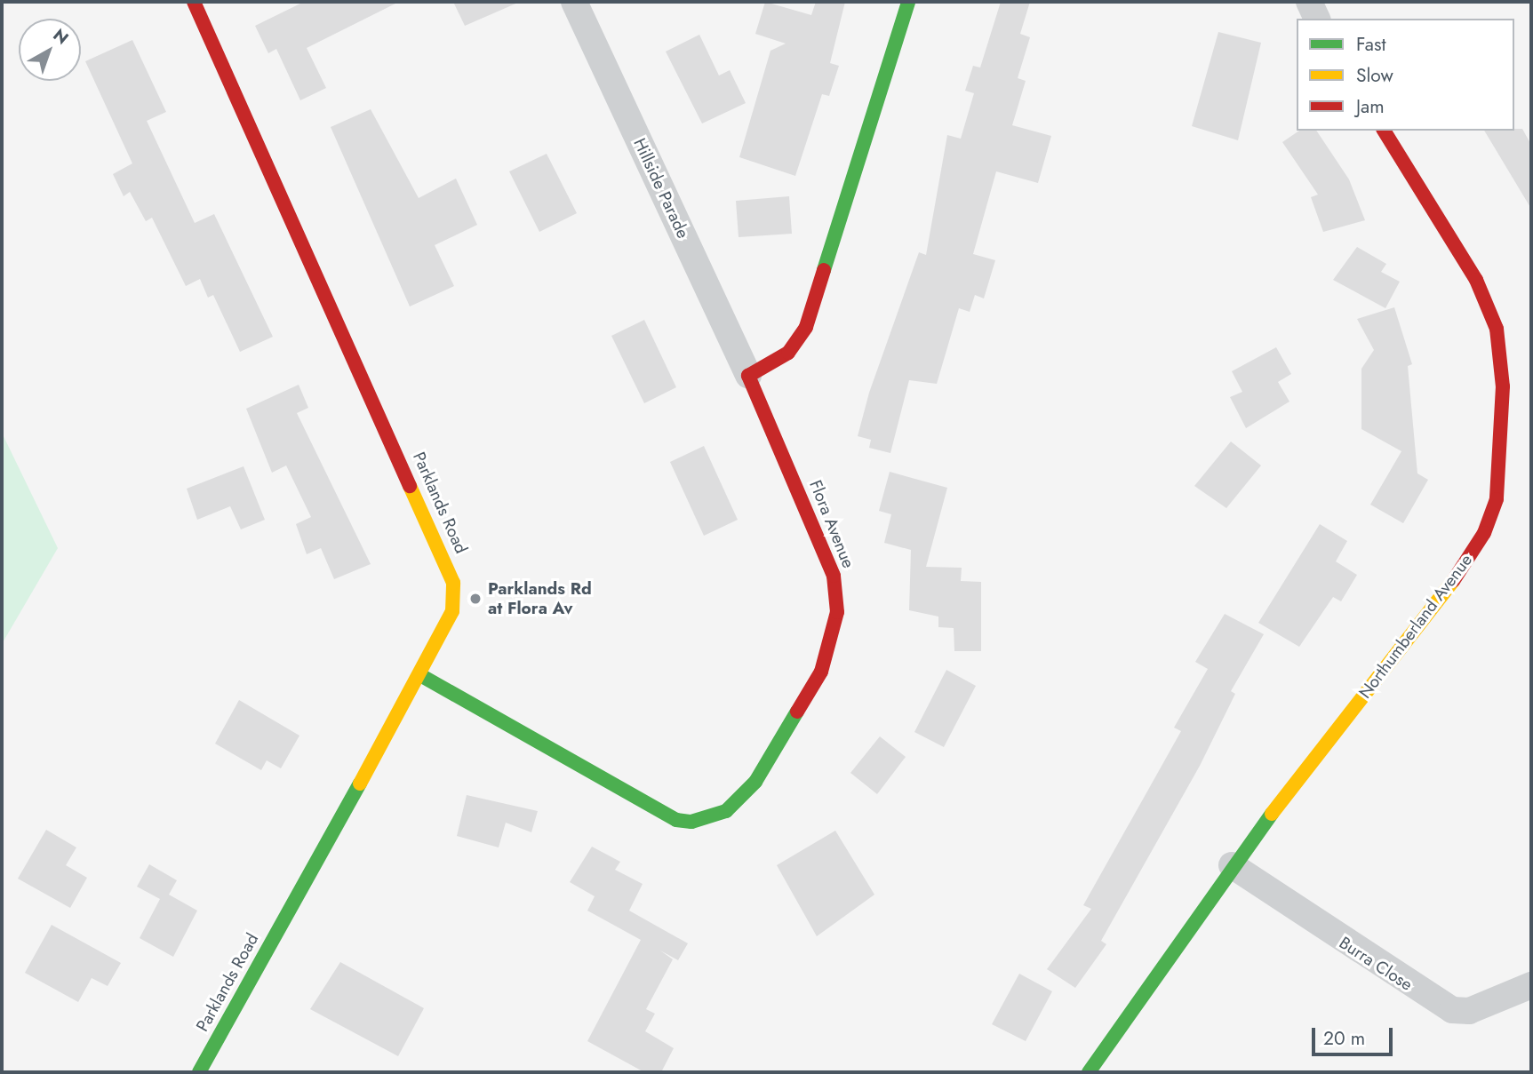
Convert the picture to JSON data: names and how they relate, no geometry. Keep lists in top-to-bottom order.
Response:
{
  "streets": {
    "street": [
      "Hillside Parade",
      "Parklands Road",
      "Flora Avenue",
      "Northumberland Avenue",
      "Burra Close"
    ]
  },
  "crossings": [
    ["Hillside Parade", "Flora Avenue"],
    ["Parklands Road", "Flora Avenue"],
    ["Northumberland Avenue", "Burra Close"]
  ],
  "places": ["Parklands Rd at Flora Av"],
  "legend": ["Fast", "Slow", "Jam"],
  "scale_bar": "20 m",
  "north": "top right"
}
